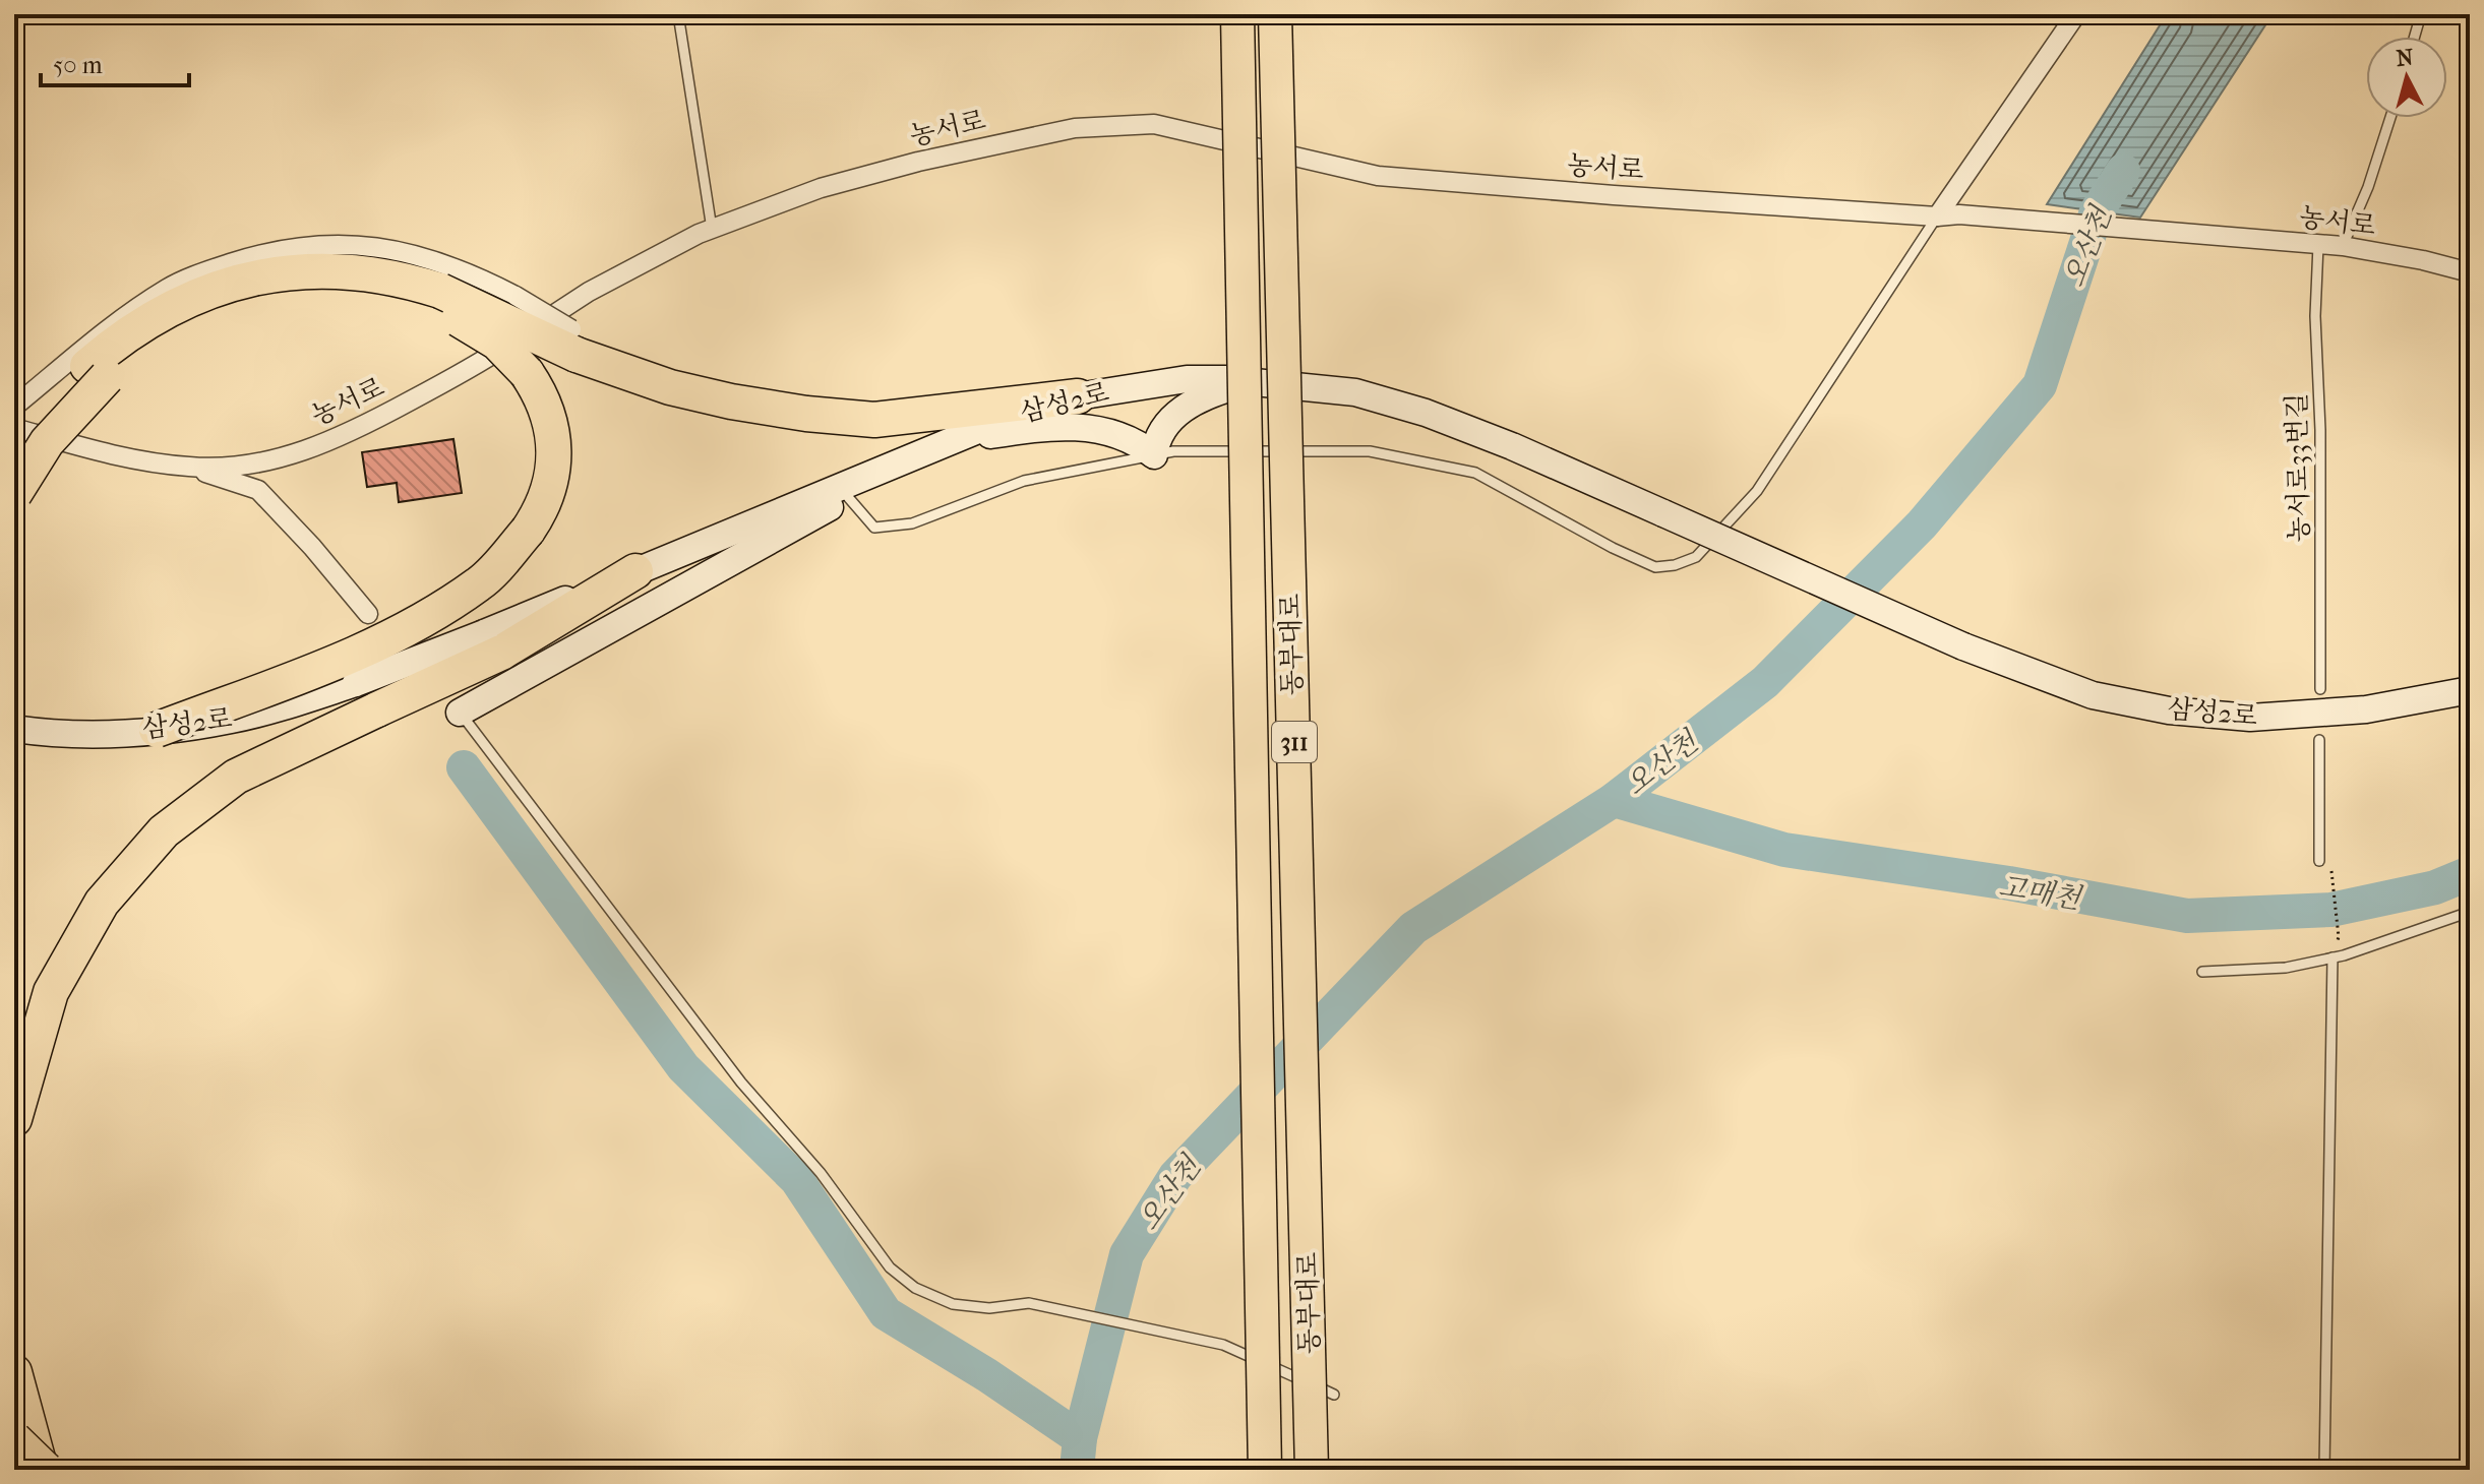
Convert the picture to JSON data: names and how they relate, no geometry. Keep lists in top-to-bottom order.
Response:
{
  "streets": {
    "highway": ["동부대로", "311"],
    "main road": ["삼성2로"],
    "street": ["농서로"],
    "lane": ["농서로33번길"]
  },
  "crossings": [
    ["농서로", "농서로33번길"]
  ],
  "water": ["오산천", "고매천"],
  "scale_bar": "50 m",
  "north": "top"
}
